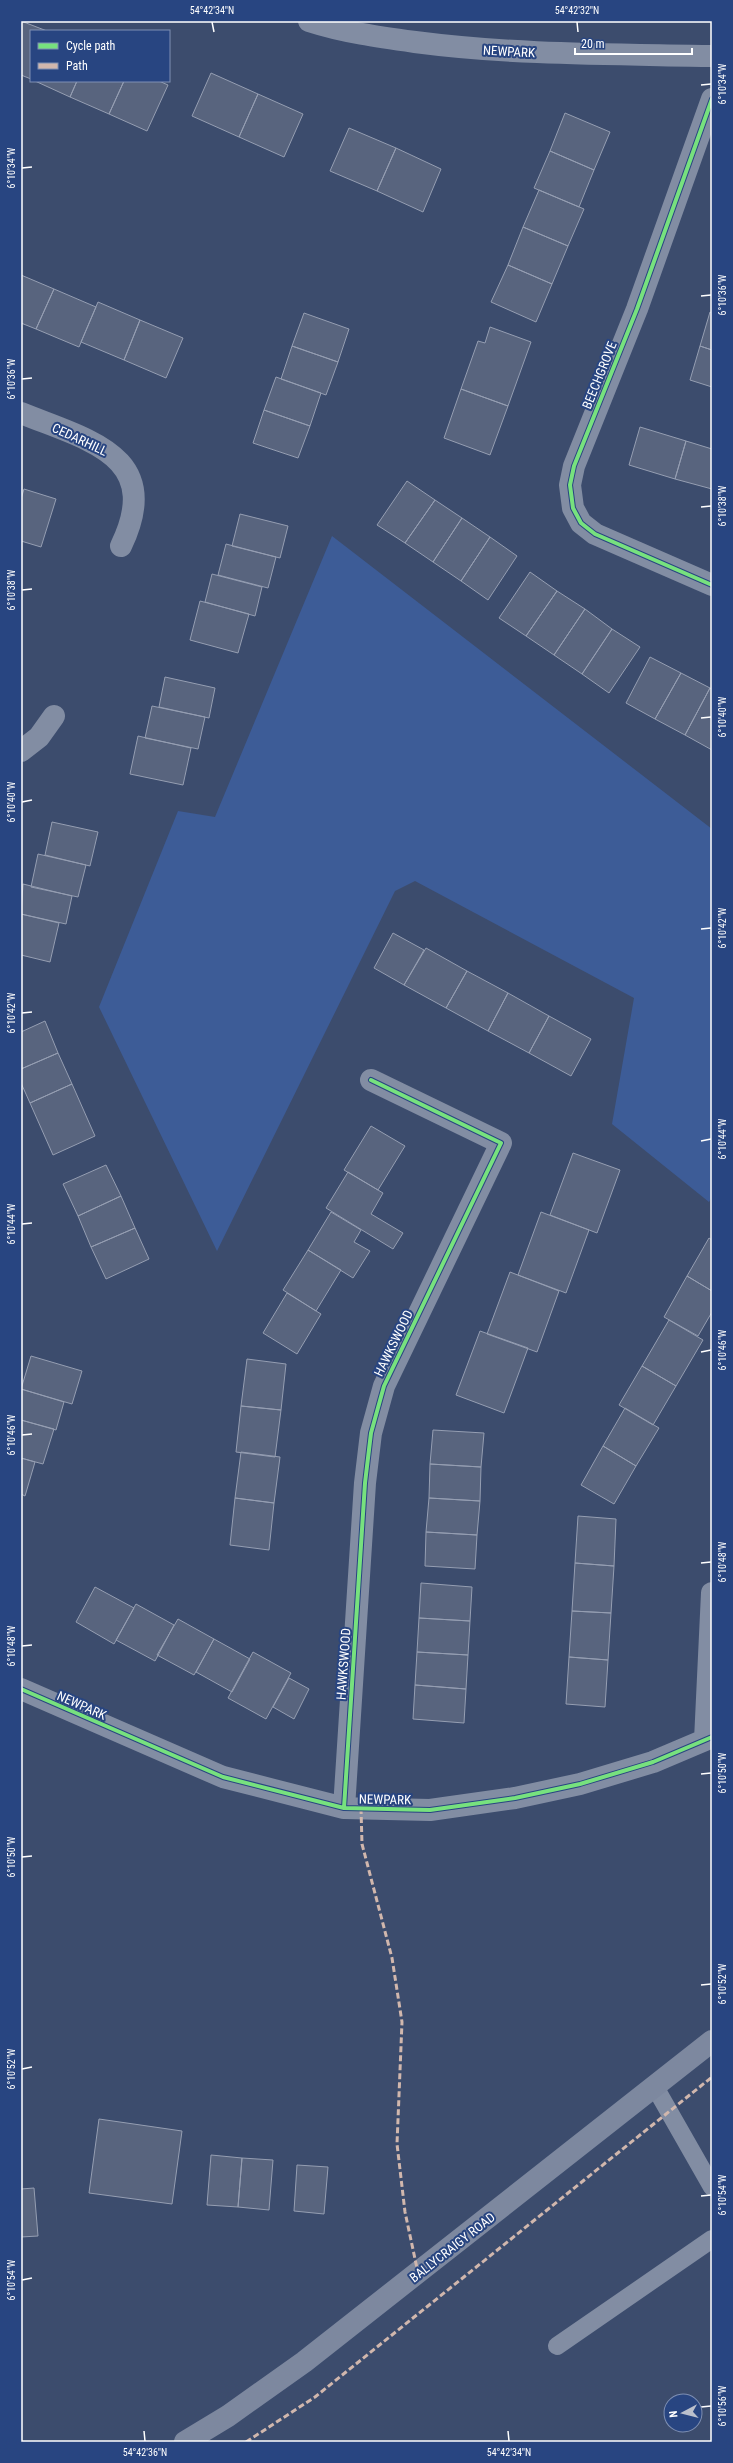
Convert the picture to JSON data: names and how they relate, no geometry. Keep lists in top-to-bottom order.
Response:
{
  "streets": {
    "main road": ["BALLYCRAIGY ROAD"],
    "street": [
      "NEWPARK",
      "BEECHGROVE",
      "CEDARHILL",
      "HAWKSWOOD"
    ]
  },
  "crossings": [
    ["NEWPARK", "HAWKSWOOD"]
  ],
  "legend": ["Cycle path", "Path"],
  "scale_bar": "20 m",
  "north": "left",
  "coordinates": [
    "54°42'34\"N",
    "54°42'32\"N",
    "6°10'34\"W",
    "6°10'36\"W",
    "6°10'38\"W",
    "6°10'40\"W",
    "6°10'42\"W",
    "6°10'44\"W",
    "6°10'46\"W",
    "6°10'48\"W",
    "6°10'50\"W",
    "6°10'52\"W",
    "6°10'54\"W",
    "6°10'56\"W",
    "54°42'36\"N"
  ]
}
